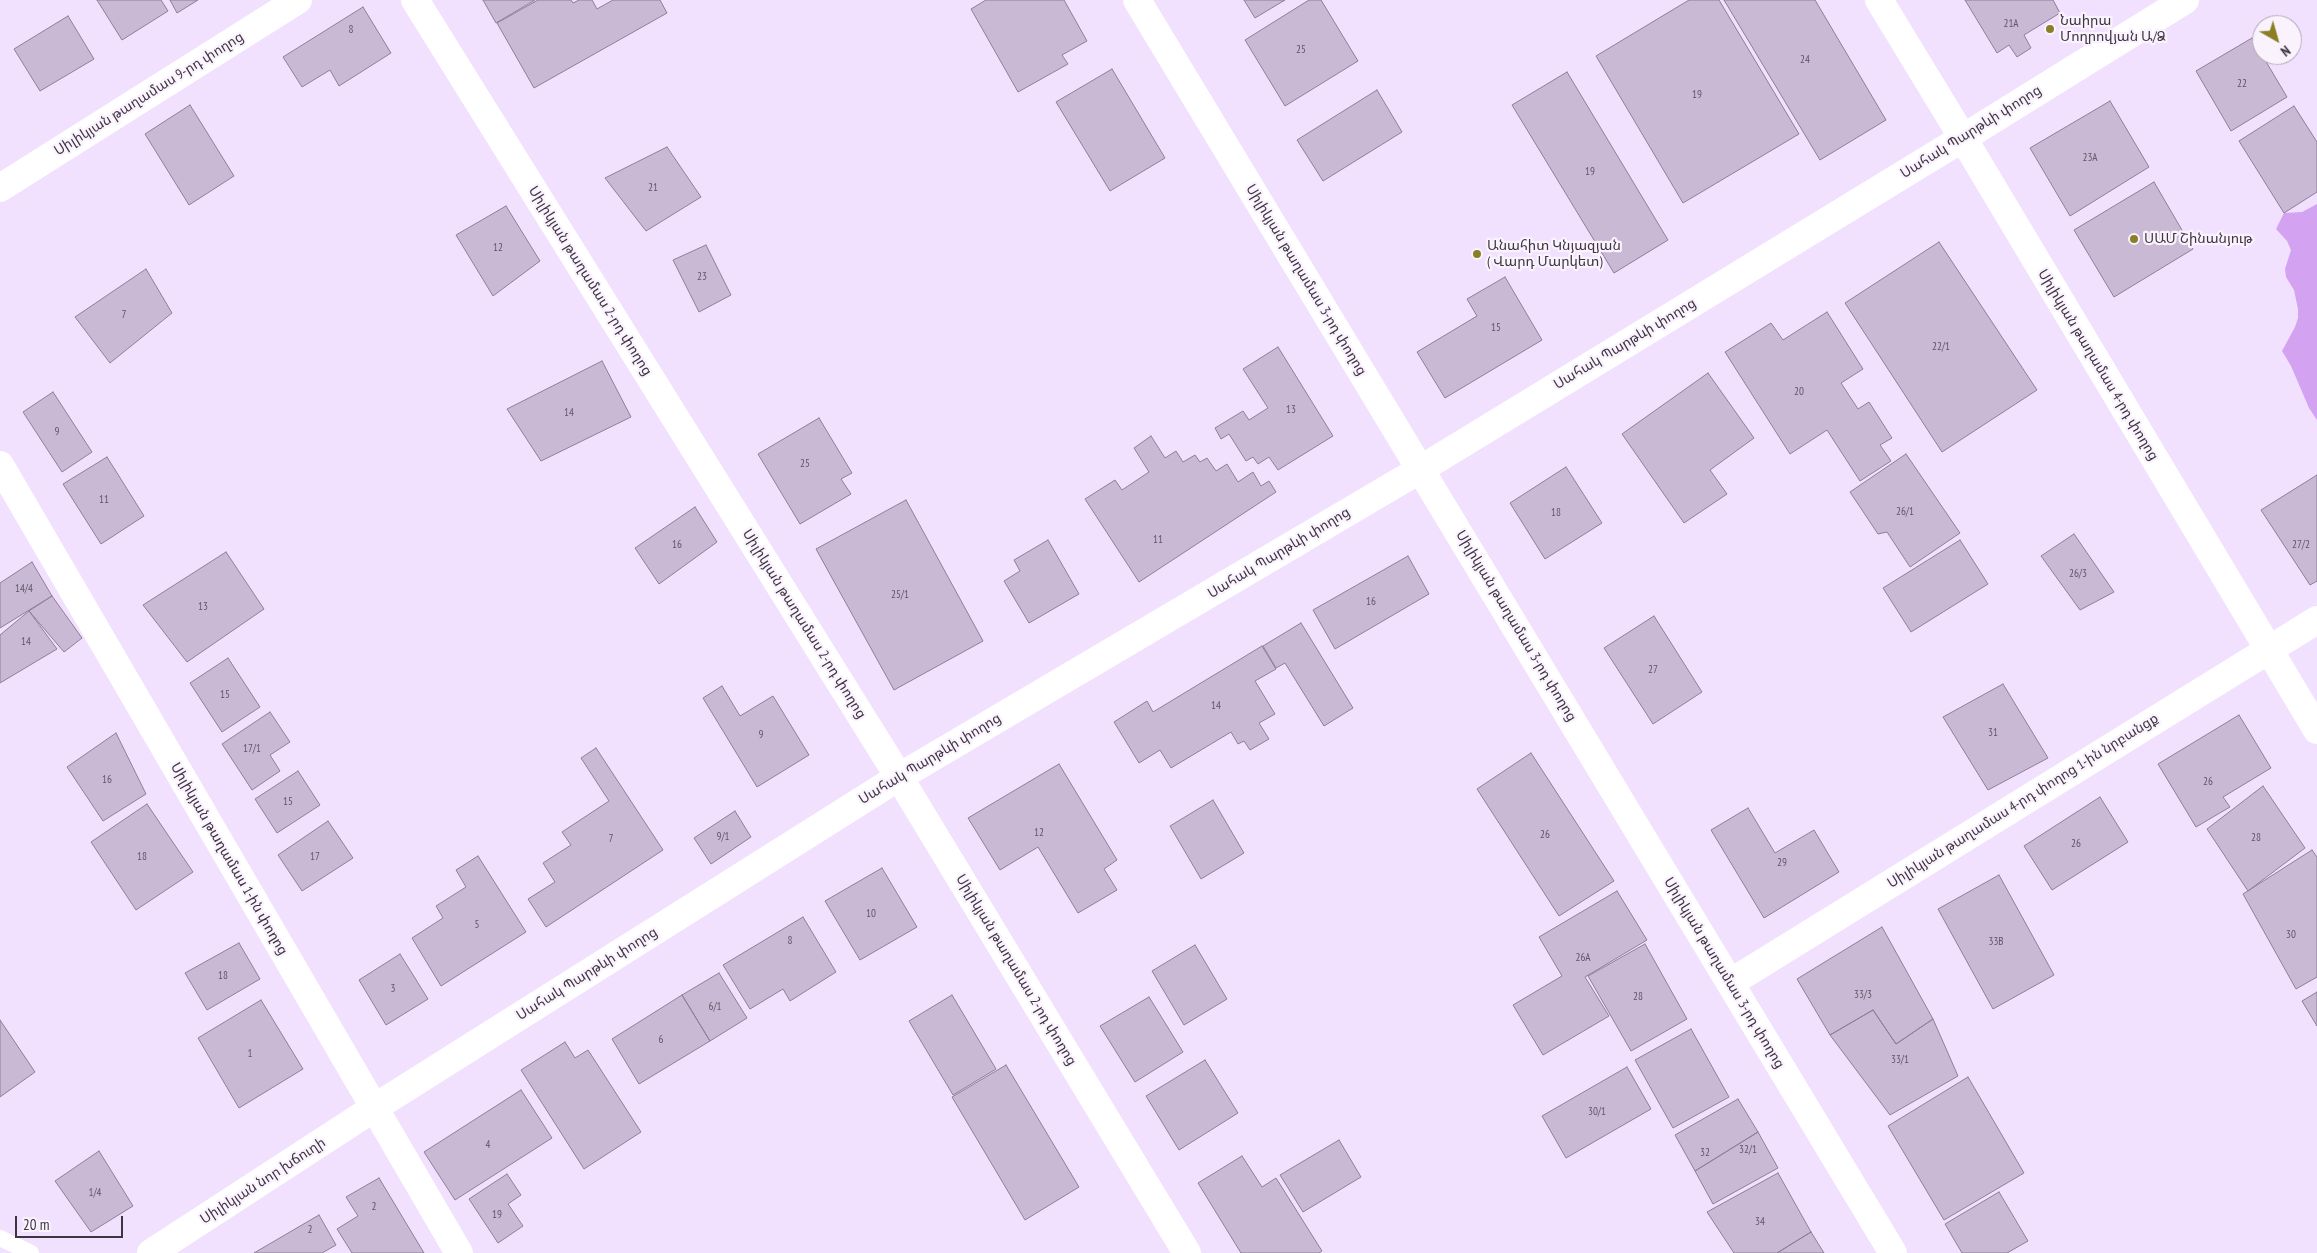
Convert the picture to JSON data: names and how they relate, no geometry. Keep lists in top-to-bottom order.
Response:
{
  "streets": {
    "street": [
      "Սիլիկյան թաղամաս 9-րդ փողոց",
      "Սահակ Պարթևի փողոց",
      "Սիլիկյան թաղամաս 3-րդ փողոց",
      "Սիլիկյան թաղամաս 2-րդ փողոց",
      "Սիլիկյան թաղամաս 4-րդ փողոց",
      "Սիլիկյան թաղամաս 4-րդ փողոց 1-ին նրբանցք",
      "Սիլիկյան թաղամաս 1-ին փողոց",
      "Սիլիկյան նոր խճուղի"
    ]
  },
  "crossings": [
    ["Սահակ Պարթևի փողոց", "Սիլիկյան թաղամաս 3-րդ փողոց"],
    ["Սահակ Պարթևի փողոց", "Սիլիկյան թաղամաս 2-րդ փողոց"],
    ["Սահակ Պարթևի փողոց", "Սիլիկյան թաղամաս 4-րդ փողոց"],
    ["Սահակ Պարթևի փողոց", "Սիլիկյան թաղամաս 1-ին փողոց"],
    ["Սահակ Պարթևի փողոց", "Սիլիկյան նոր խճուղի"],
    ["Սիլիկյան թաղամաս 3-րդ փողոց", "Սիլիկյան թաղամաս 4-րդ փողոց 1-ին նրբանցք"],
    ["Սիլիկյան թաղամաս 4-րդ փողոց", "Սիլիկյան թաղամաս 4-րդ փողոց 1-ին նրբանցք"],
    ["Սիլիկյան թաղամաս 1-ին փողոց", "Սիլիկյան նոր խճուղի"]
  ],
  "places": ["Նաիրա Մողրովյան Ա/Ձ", "ՍԱՄ Շինանյութ", "Անահիտ Կնյազյան ( Վարդ Մարկետ)"],
  "house_numbers": [
    "21A",
    "8",
    "25",
    "24",
    "22",
    "19",
    "23А",
    "19",
    "21",
    "12",
    "23",
    "7",
    "15",
    "22/1",
    "20",
    "13",
    "14",
    "9",
    "25",
    "11",
    "26/1",
    "18",
    "11",
    "16",
    "27/2",
    "26/3",
    "14/4",
    "25/1",
    "16",
    "13",
    "14",
    "27",
    "15",
    "14",
    "31",
    "9",
    "17/1",
    "16",
    "26",
    "15",
    "12",
    "26",
    "9/1",
    "28",
    "7",
    "26",
    "18",
    "17",
    "29",
    "10",
    "5",
    "30",
    "8",
    "33B",
    "26A",
    "18",
    "3",
    "33/3",
    "28",
    "6/1",
    "6",
    "1",
    "33/1",
    "30/1",
    "4",
    "32/1",
    "32",
    "1/4",
    "2",
    "19",
    "34",
    "2"
  ],
  "scale_bar": "20 m",
  "north": "bottom right"
}
